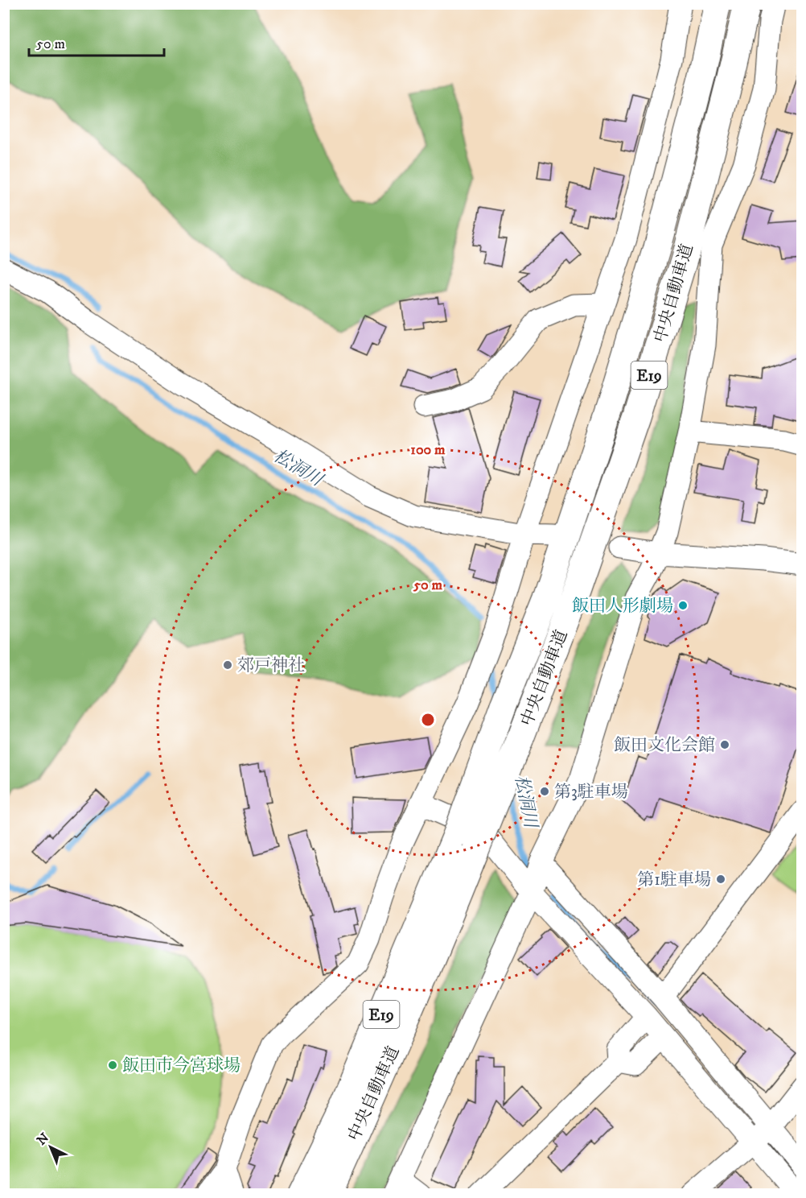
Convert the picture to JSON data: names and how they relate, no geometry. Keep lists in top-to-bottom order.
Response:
{
  "streets": {
    "highway": ["中央自動車道", "E19"]
  },
  "water": ["松洞川"],
  "places": [
    "飯田人形劇場",
    "郊戸神社",
    "飯田文化会館",
    "第3駐車場",
    "第1駐車場",
    "飯田市今宮球場"
  ],
  "scale_bar": "50 m",
  "north": "top left",
  "rings": ["100 m", "50 m"]
}
